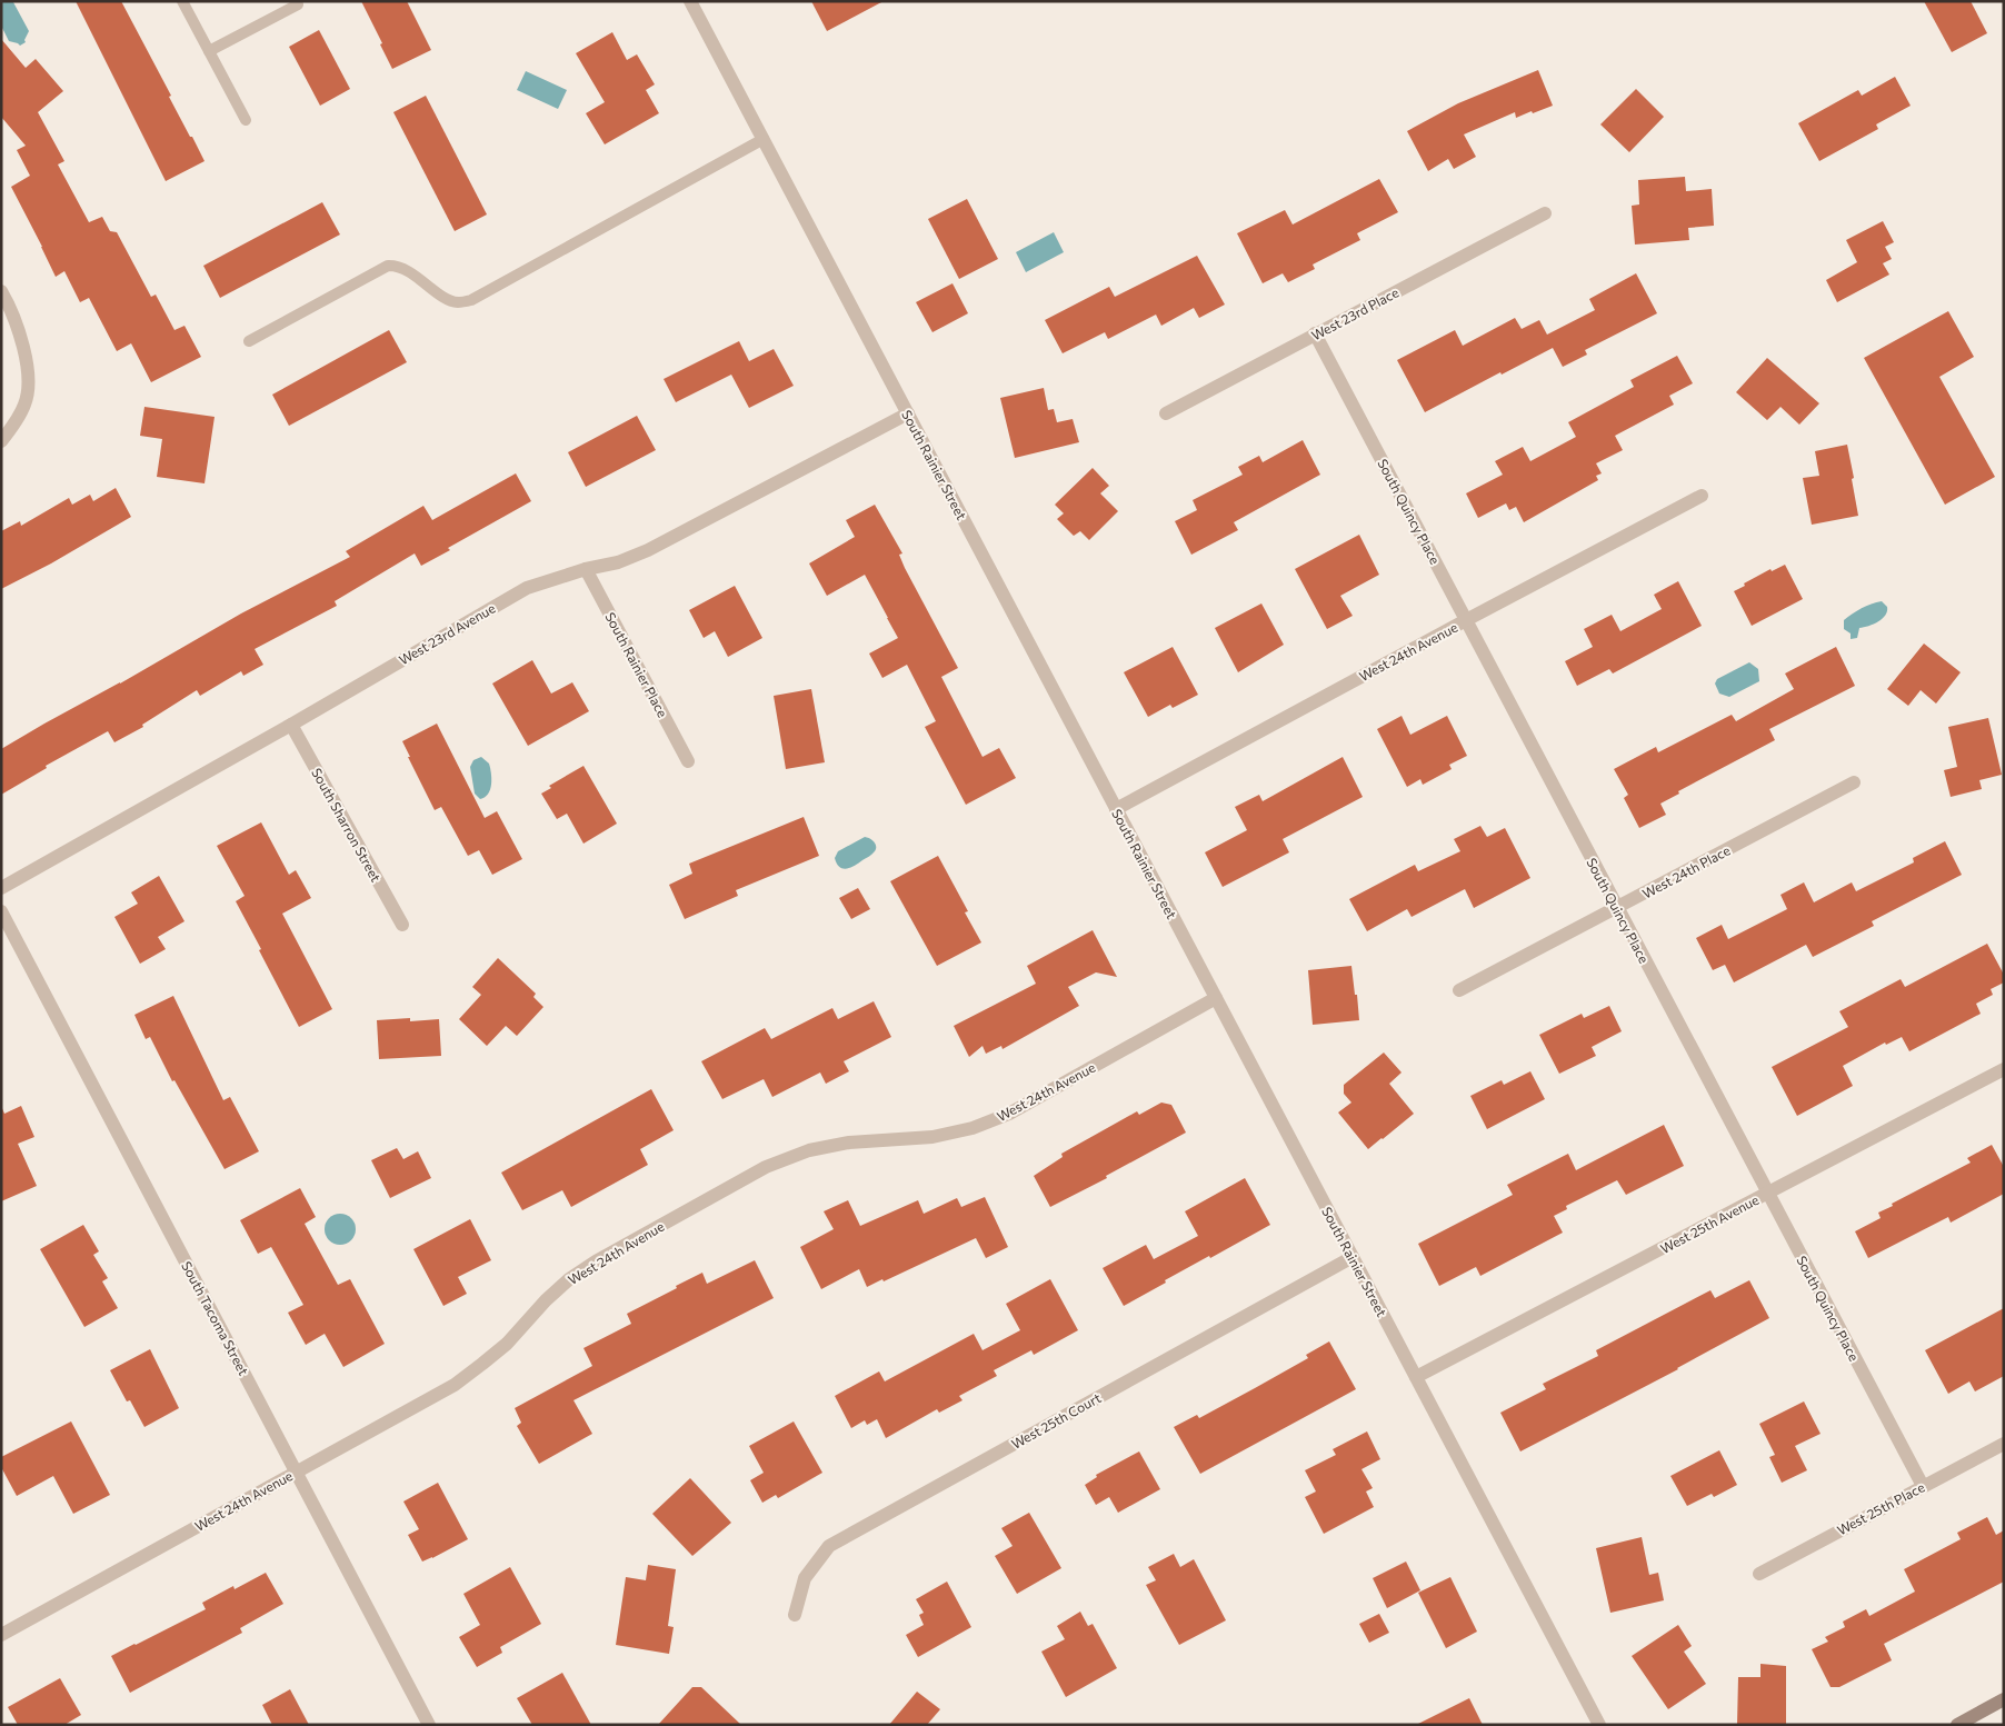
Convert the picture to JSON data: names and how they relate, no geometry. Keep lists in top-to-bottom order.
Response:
{
  "streets": {
    "street": [
      "West 23rd Place",
      "South Rainier Street",
      "South Quincy Place",
      "West 23rd Avenue",
      "West 24th Avenue",
      "South Rainier Place",
      "South Sharron Street",
      "West 24th Place",
      "West 25th Avenue",
      "South Tacoma Street",
      "West 25th Court",
      "West 25th Place"
    ]
  },
  "crossings": [
    ["West 23rd Place", "South Quincy Place"],
    ["South Rainier Street", "West 23rd Avenue"],
    ["South Rainier Street", "West 24th Avenue"],
    ["South Rainier Street", "West 25th Avenue"],
    ["South Rainier Street", "West 25th Court"],
    ["South Quincy Place", "West 24th Avenue"],
    ["South Quincy Place", "West 24th Place"],
    ["South Quincy Place", "West 25th Avenue"],
    ["South Quincy Place", "West 25th Place"],
    ["West 23rd Avenue", "South Rainier Place"],
    ["West 23rd Avenue", "South Sharron Street"],
    ["West 24th Avenue", "South Tacoma Street"]
  ]
}
